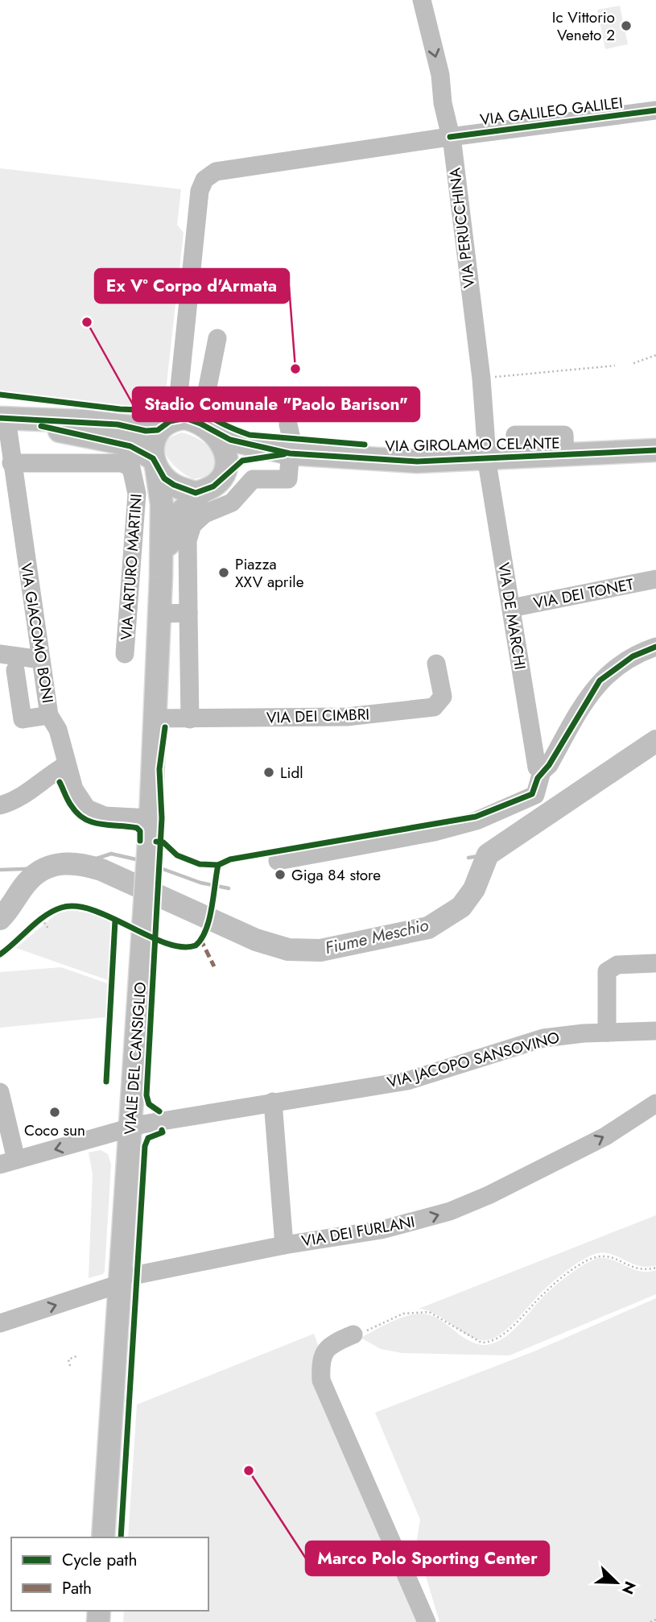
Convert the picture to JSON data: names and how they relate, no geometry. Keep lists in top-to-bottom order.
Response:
{
  "streets": {
    "main road": ["VIA GIROLAMO CELANTE", "VIALE DEL CANSIGLIO"],
    "street": [
      "VIA GALILEO GALILEI",
      "VIA PERUCCHINA",
      "VIA ARTURO MARTINI",
      "VIA DEI TONET",
      "VIA DE MARCHI",
      "VIA GIACOMO BONI",
      "VIA DEI CIMBRI",
      "VIA JACOPO SANSOVINO",
      "VIA DEI FURLANI"
    ]
  },
  "crossings": [
    ["VIA GALILEO GALILEI", "VIA PERUCCHINA"],
    ["VIA PERUCCHINA", "VIA GIROLAMO CELANTE"],
    ["VIA PERUCCHINA", "VIA DE MARCHI"],
    ["VIA GIROLAMO CELANTE", "VIA DE MARCHI"],
    ["VIA GIROLAMO CELANTE", "VIALE DEL CANSIGLIO"],
    ["VIA ARTURO MARTINI", "VIA GIACOMO BONI"],
    ["VIA DEI TONET", "VIA DE MARCHI"],
    ["VIA GIACOMO BONI", "VIALE DEL CANSIGLIO"],
    ["VIA DEI CIMBRI", "VIALE DEL CANSIGLIO"],
    ["VIALE DEL CANSIGLIO", "VIA JACOPO SANSOVINO"],
    ["VIALE DEL CANSIGLIO", "VIA DEI FURLANI"]
  ],
  "one_way": ["VIA DEI FURLANI"],
  "water": ["Fiume Meschio"],
  "places": [
    "Ic Vittorio Veneto 2",
    "Stadio Comunale \"Paolo Barison\"",
    "Ex V° Corpo d'Armata",
    "Piazza XXV aprile",
    "Lidl",
    "Giga 84 store",
    "Coco sun",
    "Marco Polo Sporting Center"
  ],
  "legend": ["Cycle path", "Path"],
  "north": "bottom right"
}
